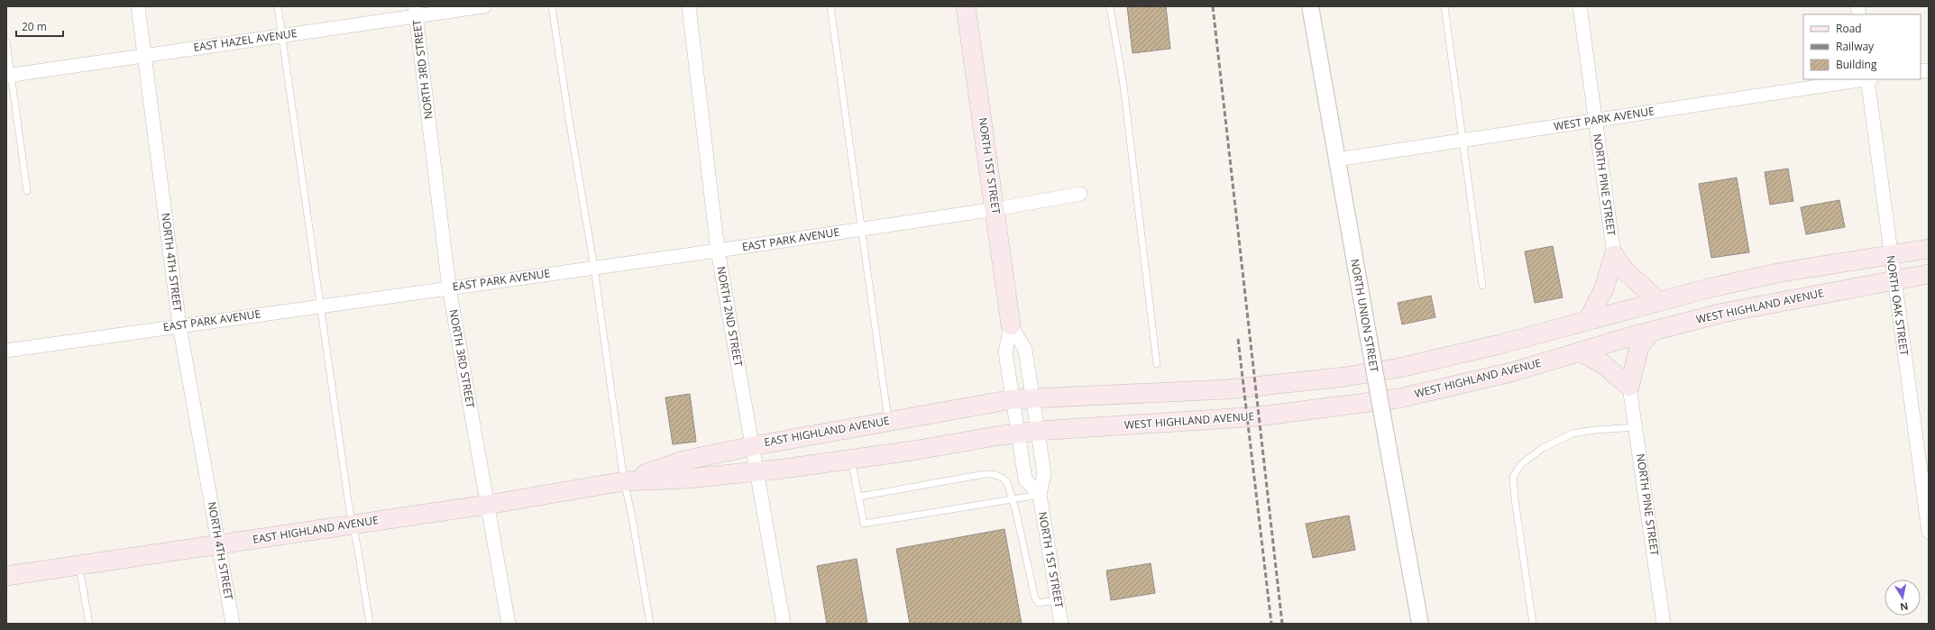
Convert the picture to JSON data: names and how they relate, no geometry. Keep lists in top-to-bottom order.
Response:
{
  "streets": {
    "main road": ["NORTH 1ST STREET", "WEST HIGHLAND AVENUE", "EAST HIGHLAND AVENUE"],
    "street": [
      "EAST HAZEL AVENUE",
      "NORTH 3RD STREET",
      "WEST PARK AVENUE",
      "NORTH PINE STREET",
      "EAST PARK AVENUE",
      "NORTH 4TH STREET",
      "NORTH OAK STREET",
      "NORTH UNION STREET",
      "NORTH 2ND STREET"
    ]
  },
  "crossings": [
    ["EAST HAZEL AVENUE", "NORTH 3RD STREET"],
    ["EAST HAZEL AVENUE", "NORTH 4TH STREET"],
    ["NORTH 3RD STREET", "EAST PARK AVENUE"],
    ["NORTH 3RD STREET", "EAST HIGHLAND AVENUE"],
    ["WEST PARK AVENUE", "NORTH PINE STREET"],
    ["WEST PARK AVENUE", "NORTH UNION STREET"],
    ["NORTH 1ST STREET", "EAST PARK AVENUE"],
    ["NORTH 1ST STREET", "WEST HIGHLAND AVENUE"],
    ["NORTH 1ST STREET", "EAST HIGHLAND AVENUE"],
    ["EAST PARK AVENUE", "NORTH 4TH STREET"],
    ["EAST PARK AVENUE", "NORTH 2ND STREET"],
    ["NORTH 4TH STREET", "EAST HIGHLAND AVENUE"],
    ["NORTH OAK STREET", "WEST HIGHLAND AVENUE"],
    ["WEST HIGHLAND AVENUE", "EAST HIGHLAND AVENUE"],
    ["NORTH 2ND STREET", "EAST HIGHLAND AVENUE"]
  ],
  "legend": ["Road", "Railway", "Building"],
  "scale_bar": "20 m",
  "north": "bottom"
}
